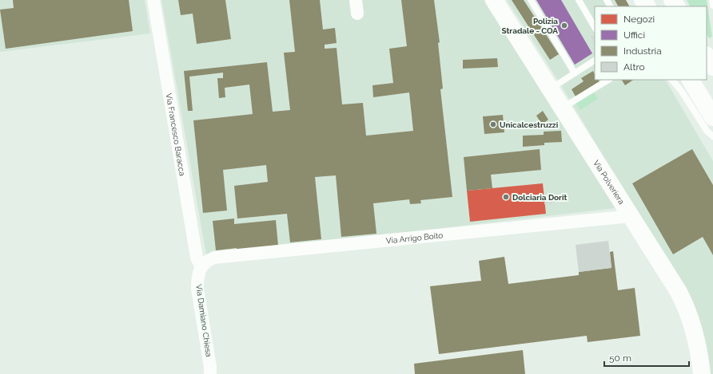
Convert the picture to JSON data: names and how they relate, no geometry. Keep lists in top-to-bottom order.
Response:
{
  "streets": {
    "main road": ["Via Polveriera"],
    "street": ["Via Francesco Baracca", "Via Arrigo Boito", "Via Damiano Chiesa"]
  },
  "crossings": [
    ["Via Francesco Baracca", "Via Arrigo Boito"],
    ["Via Francesco Baracca", "Via Damiano Chiesa"],
    ["Via Polveriera", "Via Arrigo Boito"],
    ["Via Arrigo Boito", "Via Damiano Chiesa"]
  ],
  "places": ["Polizia Stradale - COA", "Unicalcestruzzi", "Dolciaria Dorit"],
  "legend": [
    "Negozi",
    "Uffici",
    "Industria",
    "Altro"
  ],
  "scale_bar": "50 m"
}
